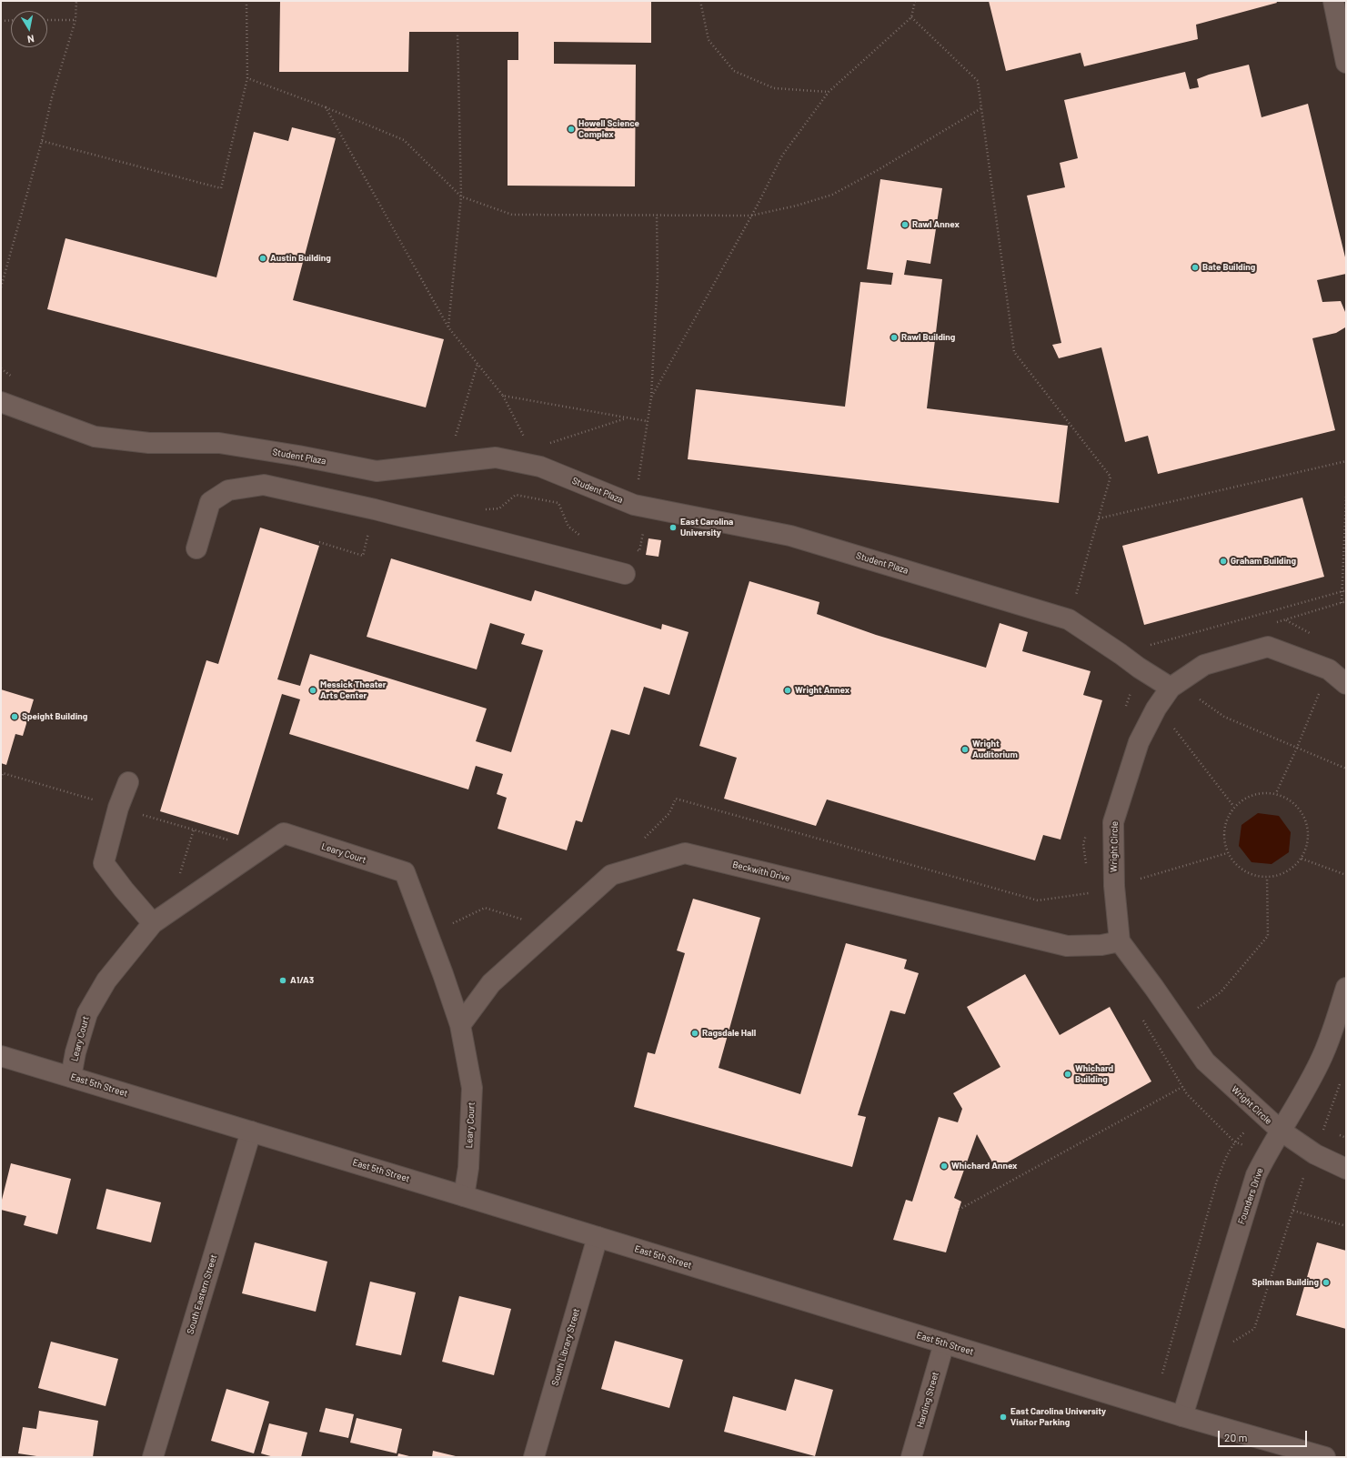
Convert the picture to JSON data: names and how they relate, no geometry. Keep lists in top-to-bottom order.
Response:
{
  "streets": {
    "street": [
      "Student Plaza",
      "Wright Circle",
      "Leary Court",
      "Beckwith Drive",
      "East 5th Street",
      "Founders Drive",
      "South Eastern Street",
      "South Library Street",
      "Harding Street"
    ]
  },
  "crossings": [
    ["Student Plaza", "Wright Circle"],
    ["Wright Circle", "Beckwith Drive"],
    ["Wright Circle", "Founders Drive"],
    ["Leary Court", "Beckwith Drive"],
    ["Leary Court", "East 5th Street"],
    ["East 5th Street", "Founders Drive"],
    ["East 5th Street", "South Eastern Street"],
    ["East 5th Street", "South Library Street"],
    ["East 5th Street", "Harding Street"]
  ],
  "places": [
    "Howell Science Complex",
    "Rawl Annex",
    "Austin Building",
    "Bate Building",
    "Rawl Building",
    "East Carolina University",
    "Graham Building",
    "Messick Theater Arts Center",
    "Wright Annex",
    "Speight Building",
    "Wright Auditorium",
    "A1/A3",
    "Ragsdale Hall",
    "Whichard Building",
    "Whichard Annex",
    "Spilman Building",
    "East Carolina University Visitor Parking"
  ],
  "scale_bar": "20 m",
  "north": "bottom"
}
